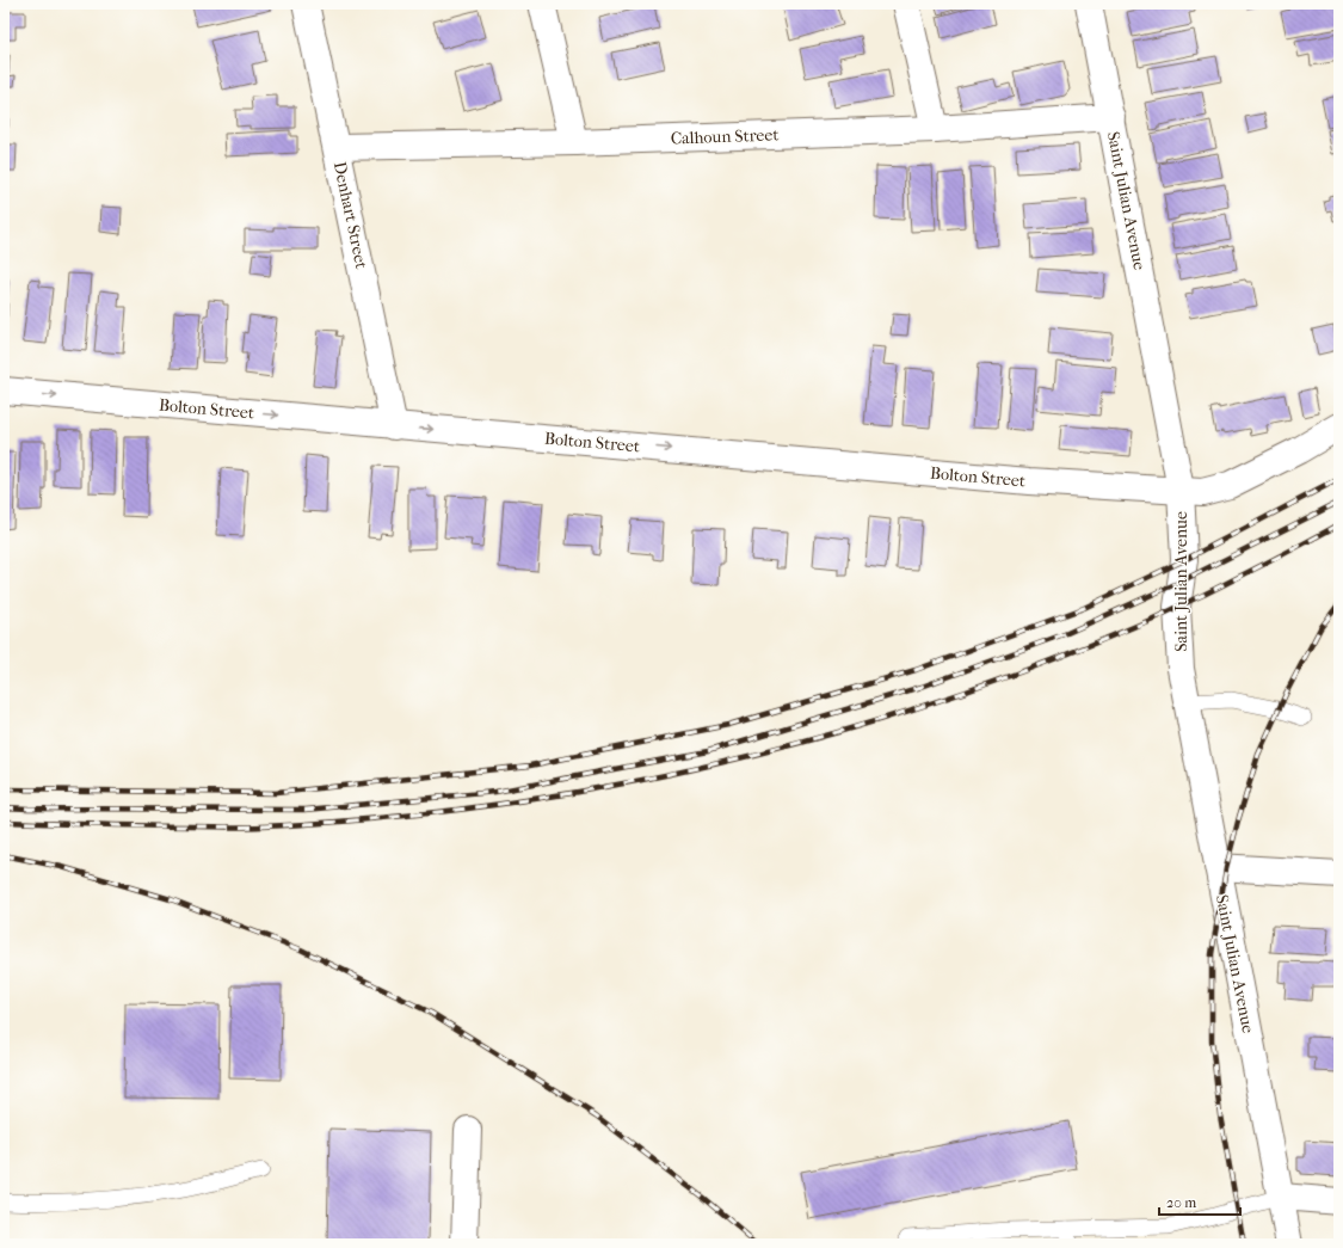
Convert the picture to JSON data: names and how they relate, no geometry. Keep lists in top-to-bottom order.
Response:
{
  "streets": {
    "street": [
      "Calhoun Street",
      "Saint Julian Avenue",
      "Denhart Street",
      "Bolton Street"
    ]
  },
  "crossings": [
    ["Calhoun Street", "Saint Julian Avenue"],
    ["Calhoun Street", "Denhart Street"],
    ["Saint Julian Avenue", "Bolton Street"],
    ["Denhart Street", "Bolton Street"]
  ],
  "one_way": ["Bolton Street"],
  "scale_bar": "20 m"
}
